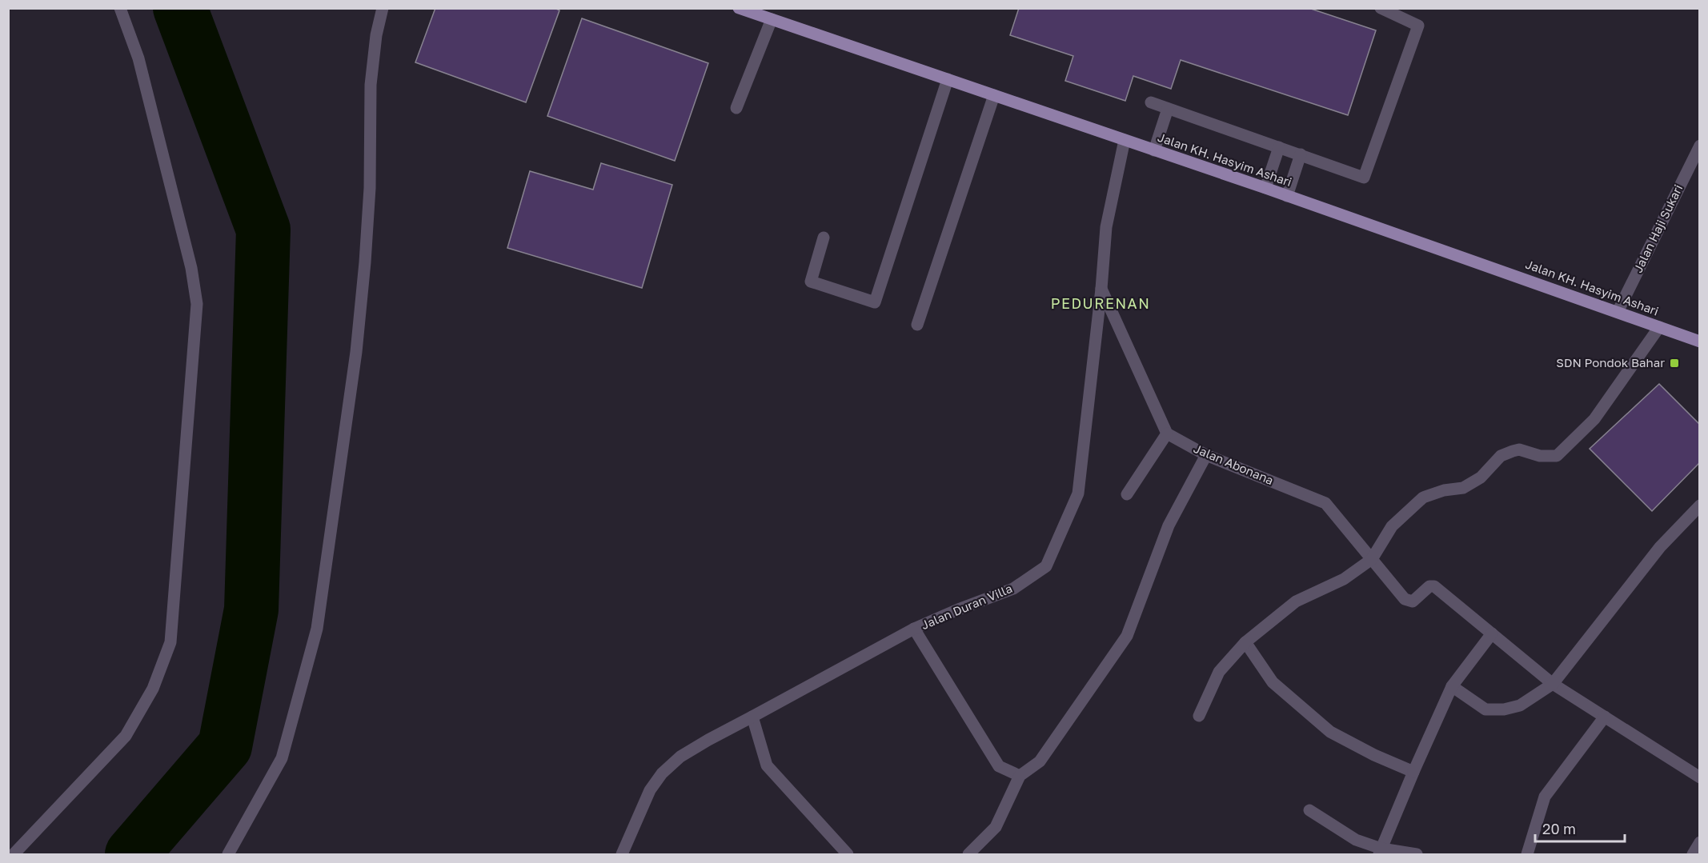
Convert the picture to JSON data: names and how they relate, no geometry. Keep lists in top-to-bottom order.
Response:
{
  "streets": {
    "main road": ["Jalan KH. Hasyim Ashari"],
    "street": ["Jalan Haji Sukari", "Jalan Abonana", "Jalan Duran Villa"]
  },
  "crossings": [
    ["Jalan KH. Hasyim Ashari", "Jalan Haji Sukari"],
    ["Jalan KH. Hasyim Ashari", "Jalan Duran Villa"]
  ],
  "districts": ["PEDURENAN"],
  "places": {
    "transit": ["SDN Pondok Bahar"]
  },
  "scale_bar": "20 m"
}
